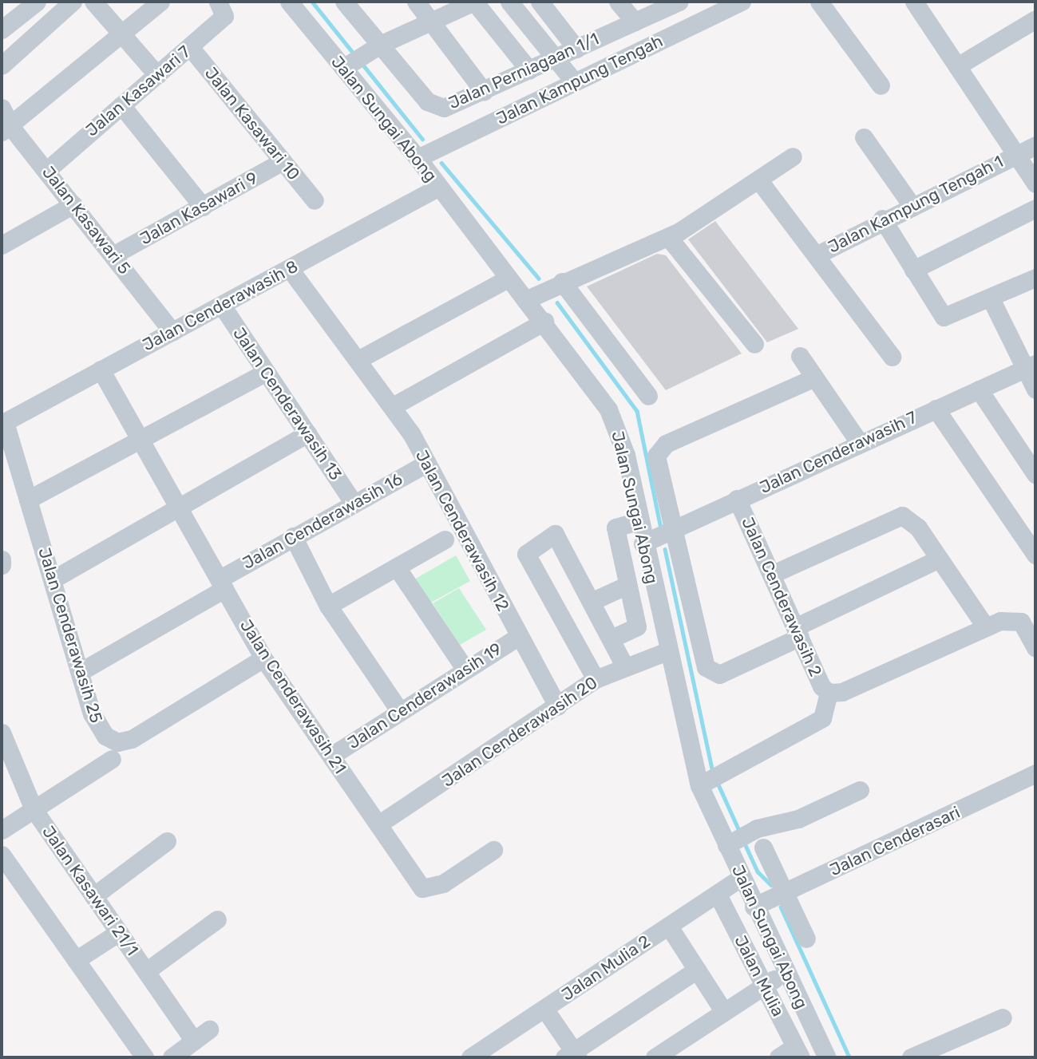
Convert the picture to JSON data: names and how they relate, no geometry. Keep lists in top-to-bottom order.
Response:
{
  "streets": {
    "street": [
      "Jalan Perniagaan 1/1",
      "Jalan Kampung Tengah",
      "Jalan Kasawari 7",
      "Jalan Sungai Abong",
      "Jalan Kasawari 10",
      "Jalan Kampung Tengah 1",
      "Jalan Kasawari 9",
      "Jalan Kasawari 5",
      "Jalan Cenderawasih 8",
      "Jalan Cenderawasih 13",
      "Jalan Cenderawasih 7",
      "Jalan Cenderawasih 16",
      "Jalan Cenderawasih 12",
      "Jalan Cenderawasih 2",
      "Jalan Cenderawasih 25",
      "Jalan Cenderawasih 19",
      "Jalan Cenderawasih 21",
      "Jalan Cenderawasih 20",
      "Jalan Cenderasari",
      "Jalan Kasawari 21/1",
      "Jalan Mulia 2",
      "Jalan Mulia"
    ]
  },
  "crossings": [
    ["Jalan Perniagaan 1/1", "Jalan Sungai Abong"],
    ["Jalan Kampung Tengah", "Jalan Sungai Abong"],
    ["Jalan Kasawari 7", "Jalan Kasawari 10"],
    ["Jalan Kasawari 7", "Jalan Kasawari 5"],
    ["Jalan Sungai Abong", "Jalan Cenderawasih 8"],
    ["Jalan Sungai Abong", "Jalan Cenderawasih 7"],
    ["Jalan Sungai Abong", "Jalan Cenderawasih 20"],
    ["Jalan Sungai Abong", "Jalan Cenderasari"],
    ["Jalan Sungai Abong", "Jalan Mulia 2"],
    ["Jalan Kasawari 10", "Jalan Kasawari 9"],
    ["Jalan Kasawari 9", "Jalan Kasawari 5"],
    ["Jalan Kasawari 5", "Jalan Cenderawasih 8"],
    ["Jalan Cenderawasih 8", "Jalan Cenderawasih 13"],
    ["Jalan Cenderawasih 8", "Jalan Cenderawasih 12"],
    ["Jalan Cenderawasih 8", "Jalan Cenderawasih 25"],
    ["Jalan Cenderawasih 8", "Jalan Cenderawasih 21"],
    ["Jalan Cenderawasih 13", "Jalan Cenderawasih 16"],
    ["Jalan Cenderawasih 7", "Jalan Cenderawasih 2"],
    ["Jalan Cenderawasih 16", "Jalan Cenderawasih 12"],
    ["Jalan Cenderawasih 16", "Jalan Cenderawasih 25"],
    ["Jalan Cenderawasih 16", "Jalan Cenderawasih 21"],
    ["Jalan Cenderawasih 12", "Jalan Cenderawasih 19"],
    ["Jalan Cenderawasih 12", "Jalan Cenderawasih 20"],
    ["Jalan Cenderawasih 25", "Jalan Cenderawasih 21"],
    ["Jalan Cenderawasih 19", "Jalan Cenderawasih 21"],
    ["Jalan Cenderawasih 21", "Jalan Cenderawasih 20"],
    ["Jalan Mulia 2", "Jalan Mulia"]
  ]
}
